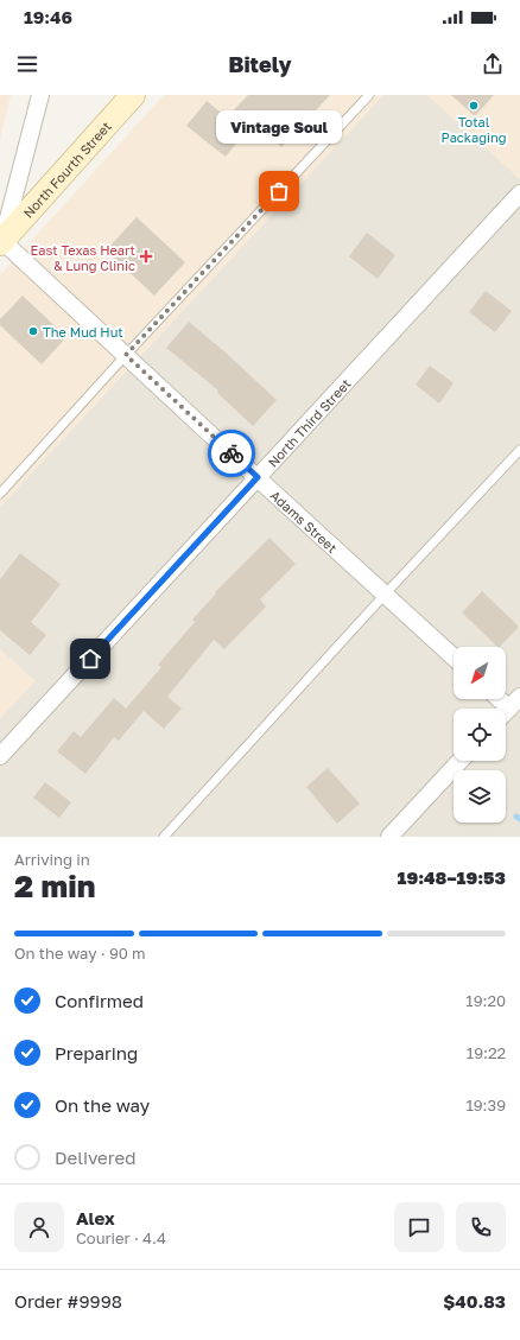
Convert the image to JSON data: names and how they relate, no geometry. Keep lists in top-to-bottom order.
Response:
{
  "streets": {
    "main road": ["North Fourth Street"],
    "street": ["North Third Street", "Adams Street"]
  },
  "crossings": [
    ["North Fourth Street", "Adams Street"],
    ["North Third Street", "Adams Street"]
  ],
  "places": {
    "other": ["Total Packaging", "Vintage Soul", "The Mud Hut"],
    "health": ["East Texas Heart & Lung Clinic"]
  },
  "north": "bottom left",
  "page": {
    "status": "19:46",
    "header": "Bitely",
    "bubble": "Vintage Soul",
    "heading": ["2 min", "Arriving in", "19:48–19:53"],
    "panel": [
      "Alex",
      "Courier · 4.4",
      "Order #9998",
      "$40.83"
    ],
    "bar": "On the way · 90 m",
    "list": [
      ["Confirmed", "19:20"],
      ["Preparing", "19:22"],
      ["On the way", "19:39"],
      "Delivered"
    ]
  }
}
